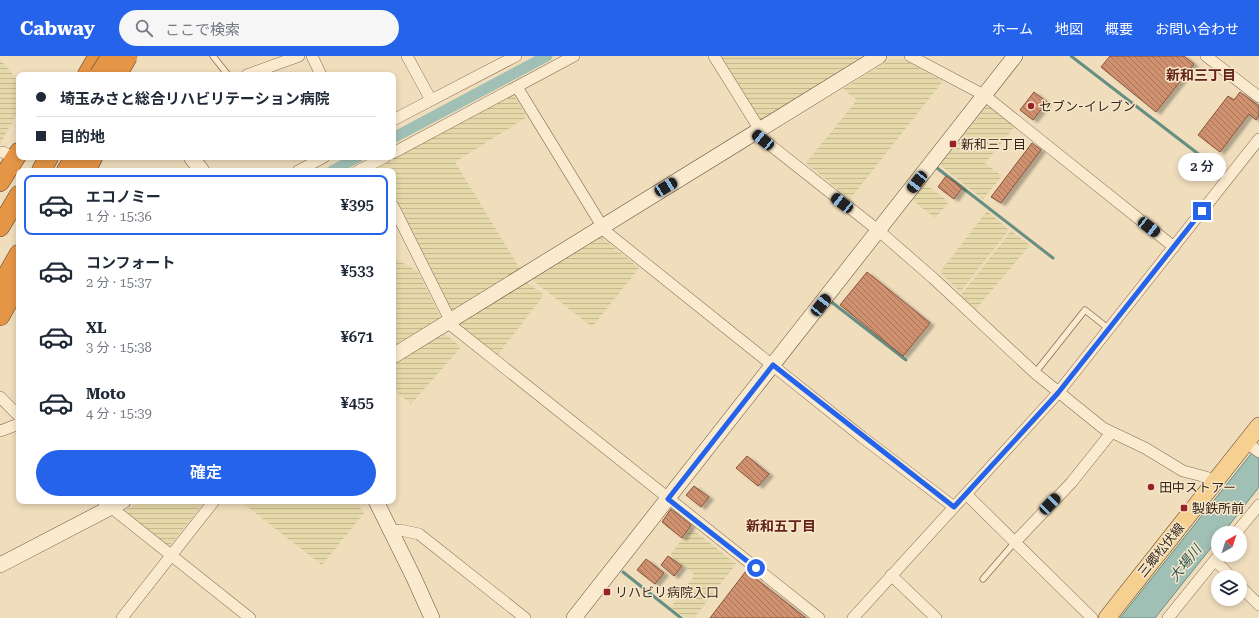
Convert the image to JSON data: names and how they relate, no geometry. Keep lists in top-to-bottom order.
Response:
{
  "streets": {
    "main road": ["三郷松伏線"]
  },
  "districts": ["新和三丁目", "新和五丁目"],
  "water": ["大場川"],
  "places": {
    "other": ["セブン-イレブン", "田中ストアー"],
    "transit": ["新和三丁目", "製鉄所前", "リハビリ病院入口"]
  },
  "north": "top right",
  "page": {
    "header": "Cabway",
    "search": "ここで検索",
    "nav": [
      "ホーム",
      "地図",
      "概要",
      "お問い合わせ"
    ],
    "banner": ["埼玉みさと総合リハビリテーション病院", "目的地"],
    "bubble": "2 分",
    "list": [
      {
        "name": "エコノミー",
        "note": "1 分 · 15:36",
        "value": "¥395"
      },
      {
        "name": "コンフォート",
        "note": "2 分 · 15:37",
        "value": "¥533"
      },
      {
        "name": "XL",
        "note": "3 分 · 15:38",
        "value": "¥671"
      },
      {
        "name": "Moto",
        "note": "4 分 · 15:39",
        "value": "¥455"
      }
    ],
    "buttons": "確定"
  }
}
